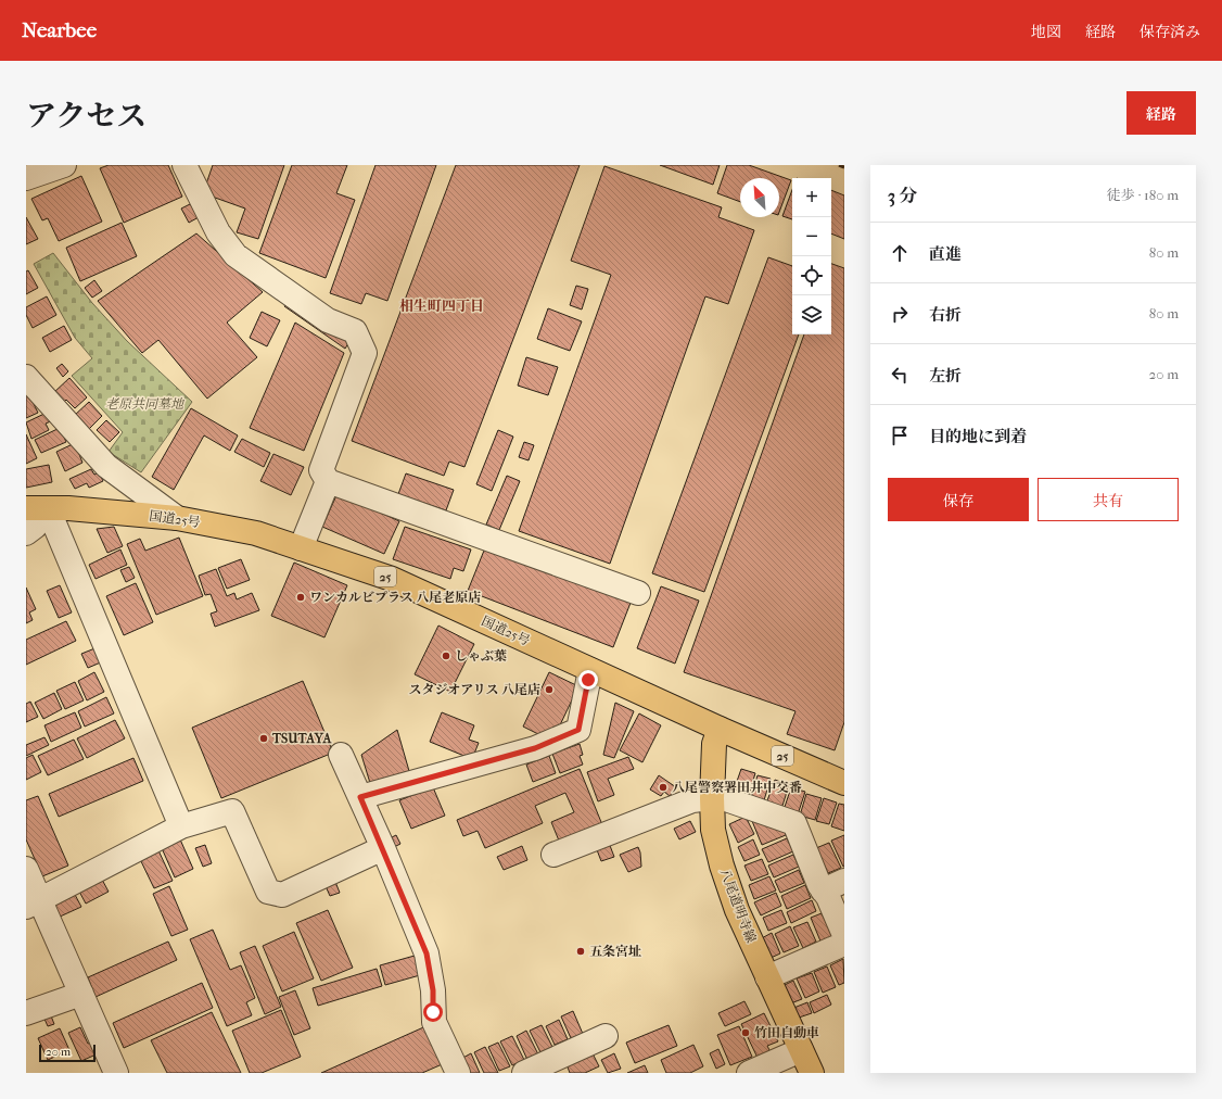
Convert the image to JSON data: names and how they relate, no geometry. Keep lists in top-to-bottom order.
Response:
{
  "streets": {
    "main road": ["国道25号", "25", "八尾道明寺線"]
  },
  "crossings": [
    ["国道25号", "八尾道明寺線"]
  ],
  "districts": ["相生町四丁目"],
  "parks": ["老原共同墓地"],
  "places": [
    "ワンカルビプラス 八尾老原店",
    "しゃぶ葉",
    "スタジオアリス 八尾店",
    "TSUTAYA",
    "八尾警察署田井中交番",
    "五条宮址",
    "竹田自動車"
  ],
  "scale_bar": "20 m",
  "north": "top left",
  "page": {
    "header": "Nearbee",
    "nav": ["地図", "経路", "保存済み"],
    "title": "アクセス",
    "buttons": [
      "経路",
      ["保存", "共有"]
    ],
    "heading": ["3 分", "徒歩 · 180 m"],
    "map_buttons": ["+", "−"],
    "list": [
      ["直進", "80 m"],
      ["右折", "80 m"],
      ["左折", "20 m"],
      "目的地に到着"
    ],
    "scale": "20 m"
  }
}
